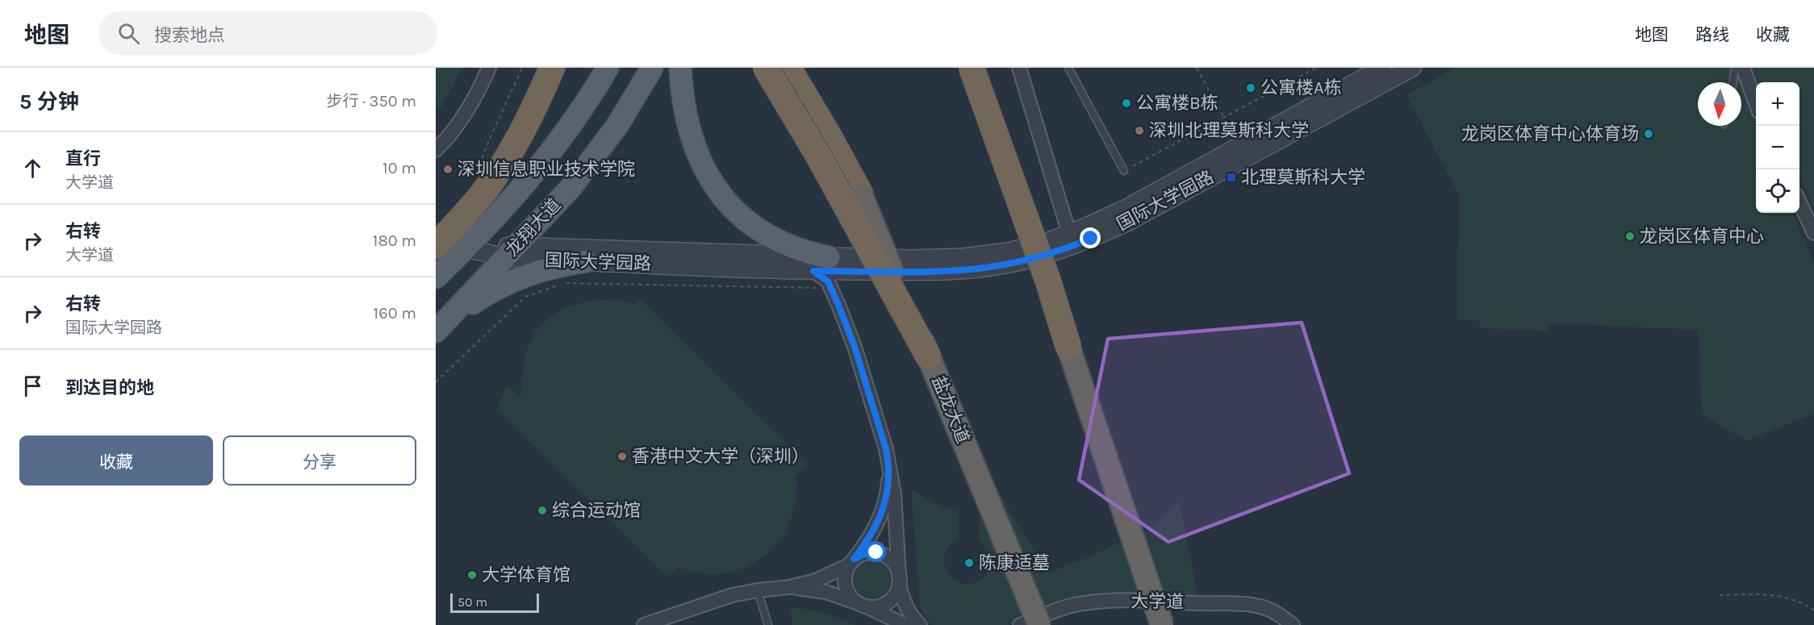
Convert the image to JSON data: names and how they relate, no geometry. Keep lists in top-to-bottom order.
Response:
{
  "streets": {
    "highway": ["盐龙大道"],
    "main road": ["龙翔大道"],
    "street": ["国际大学园路", "大学道"]
  },
  "crossings": [
    ["国际大学园路", "龙翔大道"]
  ],
  "places": {
    "other": [
      "公寓楼A栋",
      "公寓楼B栋",
      "深圳北理莫斯科大学",
      "龙岗区体育中心体育场",
      "深圳信息职业技术学院",
      "龙岗区体育中心",
      "香港中文大学（深圳）",
      "综合运动馆",
      "陈康适墓",
      "大学体育馆"
    ],
    "transit": ["北理莫斯科大学"]
  },
  "scale_bar": "50 m",
  "north": "bottom",
  "page": {
    "header": "地图",
    "search": "搜索地点",
    "nav": ["地图", "路线", "收藏"],
    "heading": ["5 分钟", "步行 · 350 m"],
    "map_buttons": ["+", "−"],
    "list": [
      ["直行", "大学道", "10 m"],
      ["右转", "大学道", "180 m"],
      ["右转", "国际大学园路", "160 m"],
      "到达目的地"
    ],
    "buttons": ["收藏", "分享"],
    "scale": "50 m"
  }
}
